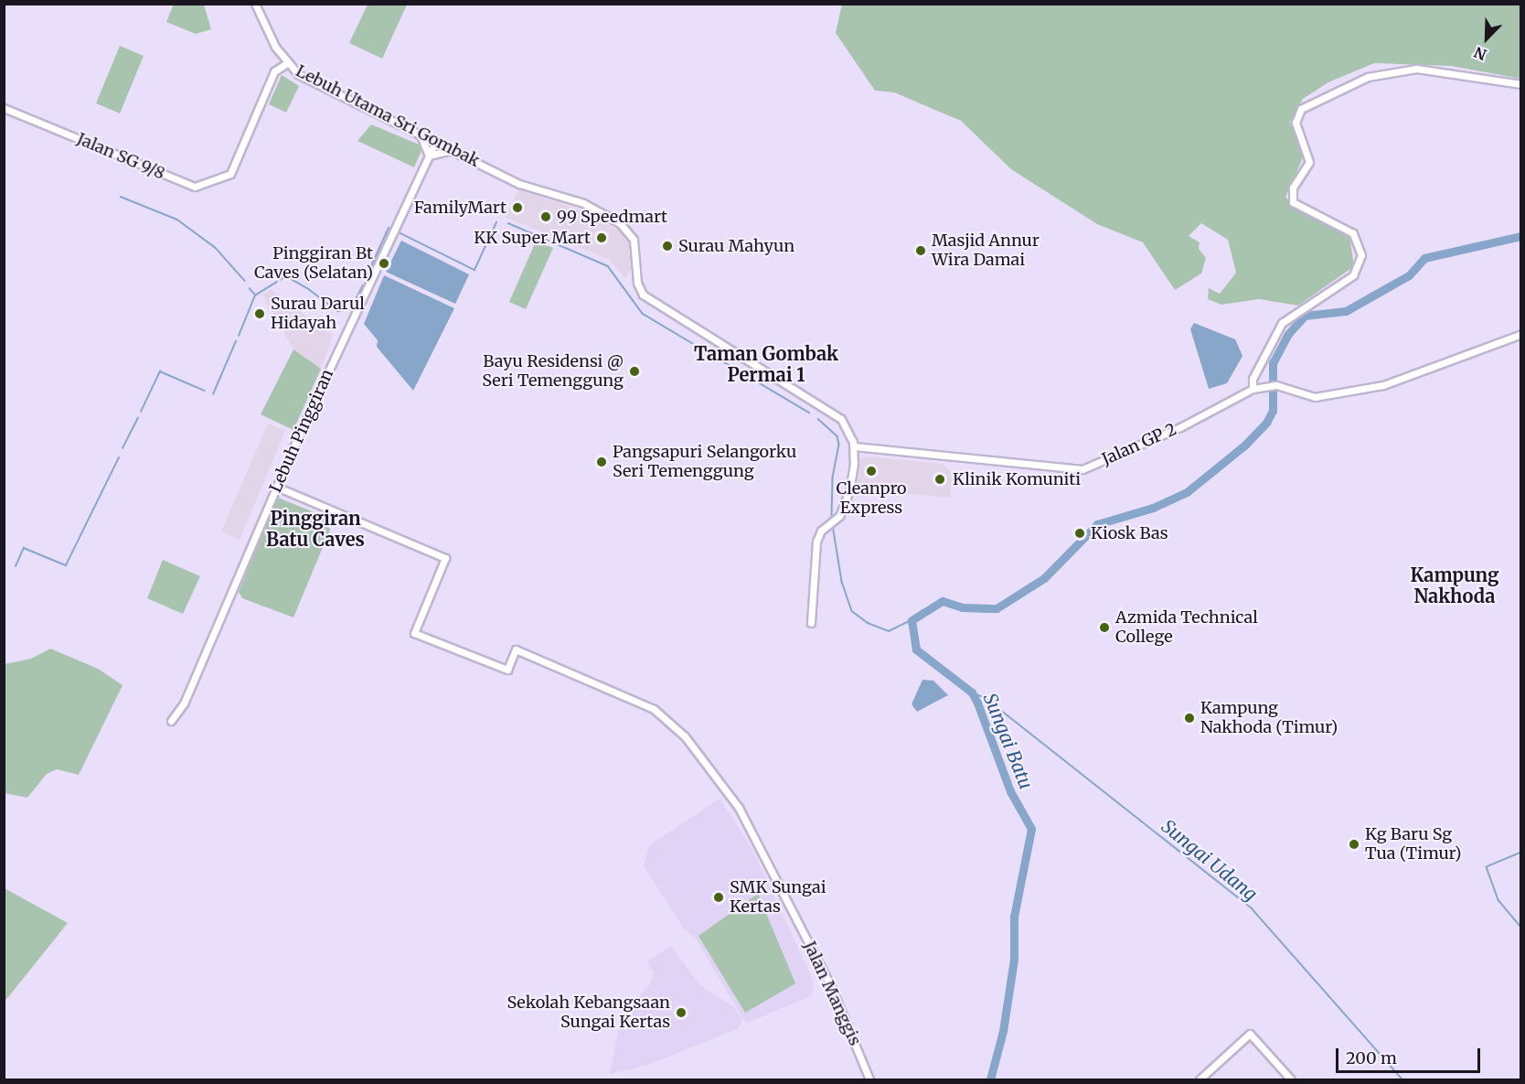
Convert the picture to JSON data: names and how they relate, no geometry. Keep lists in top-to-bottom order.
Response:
{
  "streets": {
    "street": [
      "Lebuh Utama Sri Gombak",
      "Jalan SG 9/8",
      "Lebuh Pinggiran",
      "Jalan GP 2",
      "Jalan Manggis"
    ]
  },
  "crossings": [
    ["Lebuh Utama Sri Gombak", "Jalan SG 9/8"],
    ["Lebuh Utama Sri Gombak", "Lebuh Pinggiran"],
    ["Lebuh Utama Sri Gombak", "Jalan GP 2"],
    ["Lebuh Pinggiran", "Jalan Manggis"]
  ],
  "districts": ["Taman Gombak Permai 1", "Pinggiran Batu Caves", "Kampung Nakhoda"],
  "water": ["Sungai Batu", "Sungai Udang"],
  "places": [
    "FamilyMart",
    "99 Speedmart",
    "KK Super Mart",
    "Surau Mahyun",
    "Masjid Annur Wira Damai",
    "Pinggiran Bt Caves (Selatan)",
    "Surau Darul Hidayah",
    "Bayu Residensi @ Seri Temenggung",
    "Pangsapuri Selangorku Seri Temenggung",
    "Cleanpro Express",
    "Klinik Komuniti",
    "Kiosk Bas",
    "Azmida Technical College",
    "Kampung Nakhoda (Timur)",
    "Kg Baru Sg Tua (Timur)",
    "SMK Sungai Kertas",
    "Sekolah Kebangsaan Sungai Kertas"
  ],
  "scale_bar": "200 m",
  "north": "bottom left"
}
